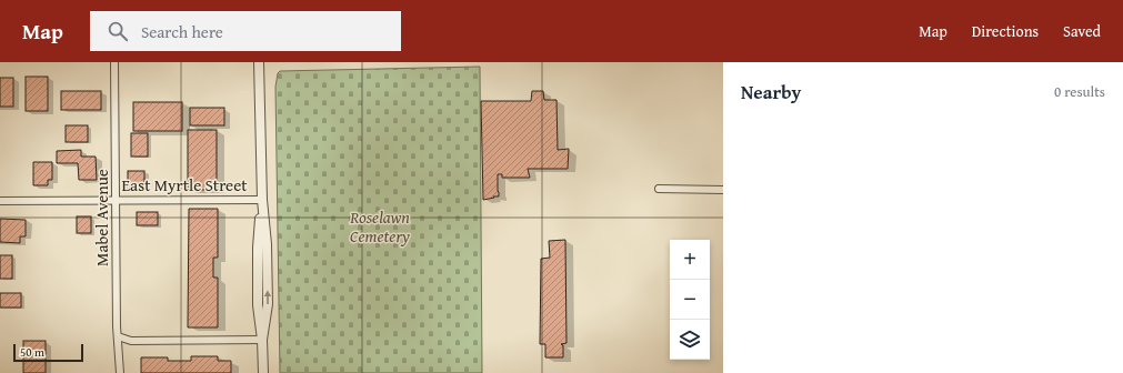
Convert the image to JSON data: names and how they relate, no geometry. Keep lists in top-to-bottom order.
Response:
{
  "streets": {
    "street": ["East Myrtle Street", "Mabel Avenue"]
  },
  "crossings": [
    ["East Myrtle Street", "Mabel Avenue"]
  ],
  "parks": ["Roselawn Cemetery"],
  "scale_bar": "50 m",
  "page": {
    "header": "Map",
    "search": "Search here",
    "nav": ["Map", "Directions", "Saved"],
    "heading": ["Nearby", "0 results"],
    "map_buttons": ["+", "−"],
    "scale": "50 m"
  }
}
